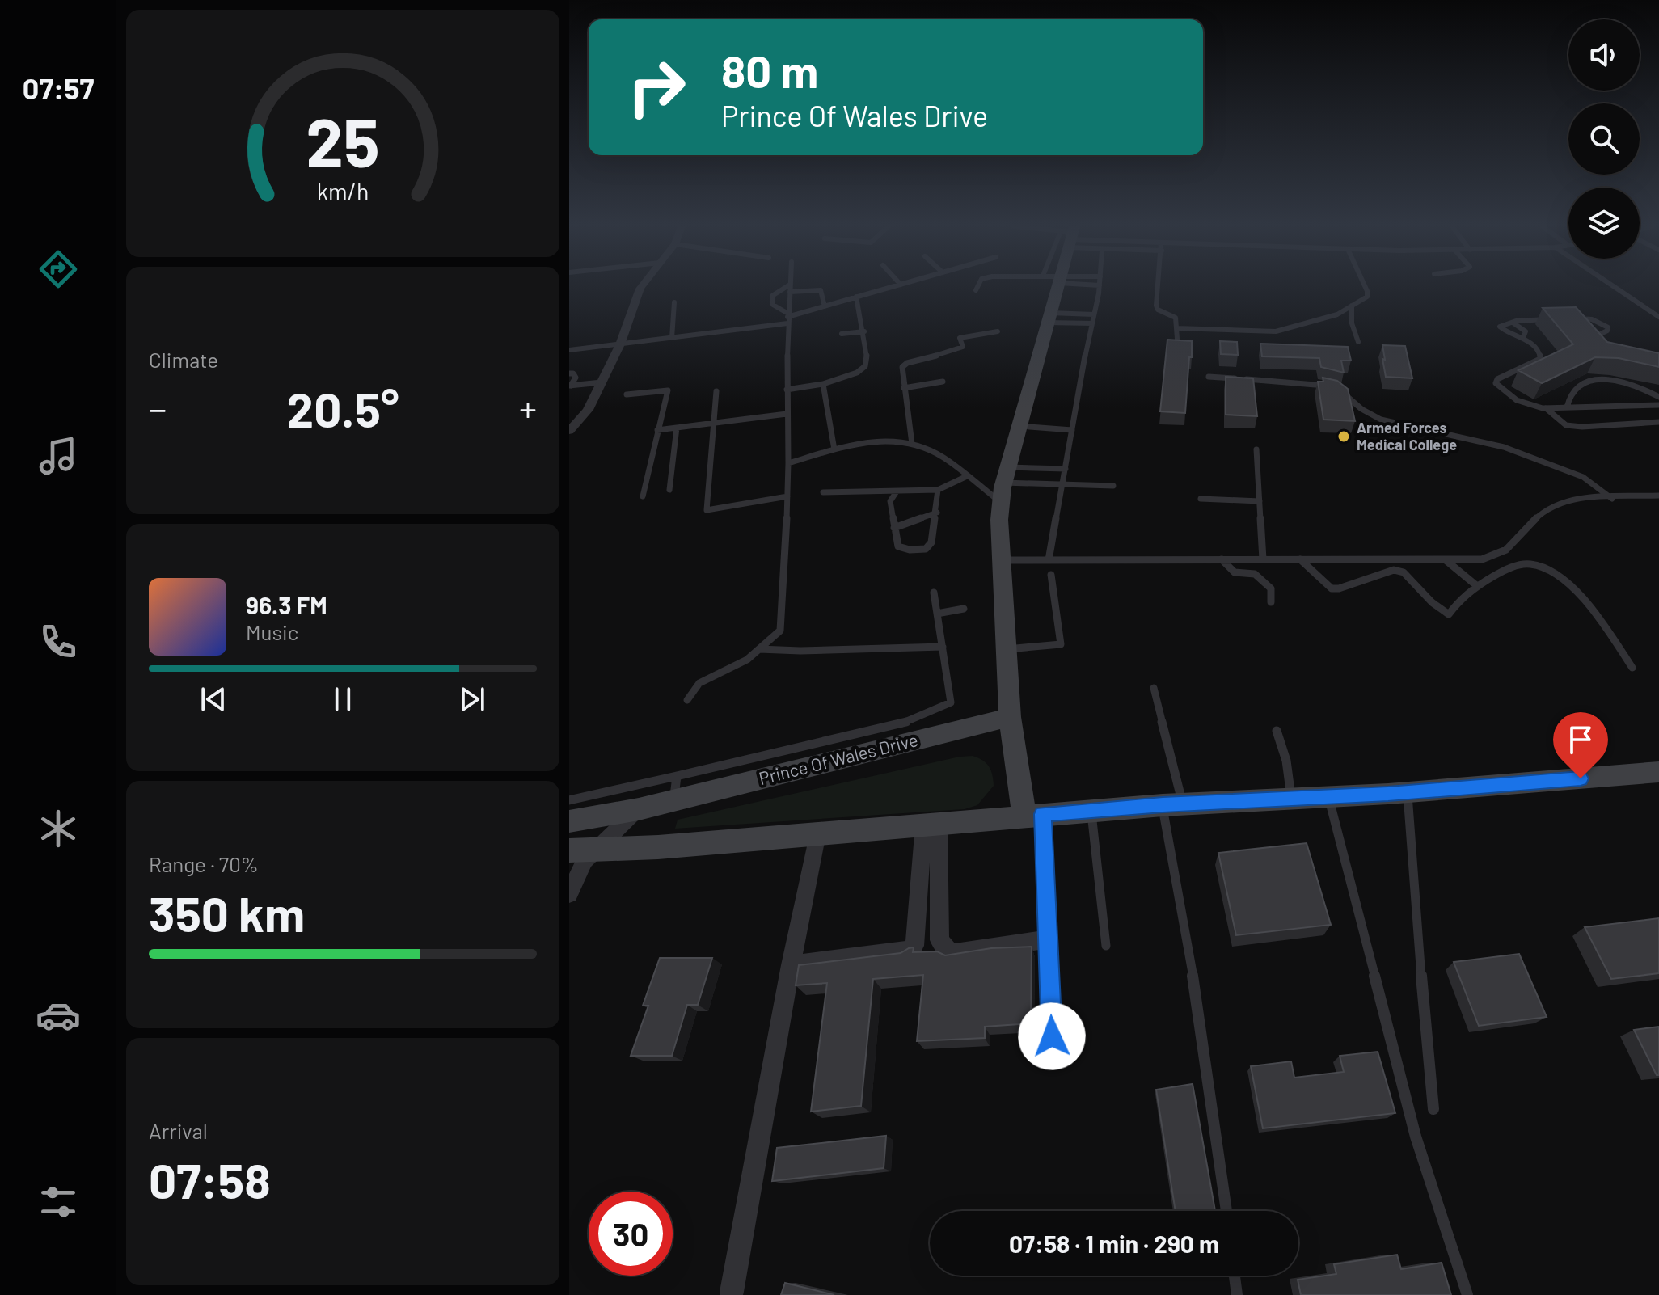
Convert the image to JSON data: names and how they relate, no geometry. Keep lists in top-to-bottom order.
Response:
{
  "streets": {
    "street": ["Prince Of Wales Drive"]
  },
  "places": ["Armed Forces Medical College"],
  "page": {
    "tabs": "07:57",
    "turn": ["80 m", "Prince Of Wales Drive"],
    "tile": [
      "Climate",
      ["Range · 70%", "350 km"],
      ["Arrival", "07:58"]
    ],
    "heat": ["−", "20.5°", "+"],
    "song": ["96.3 FM", "Music"],
    "limit": "30",
    "trip": "07:58 · 1 min · 290 m",
    "gauge": ["25", "km/h"]
  }
}
